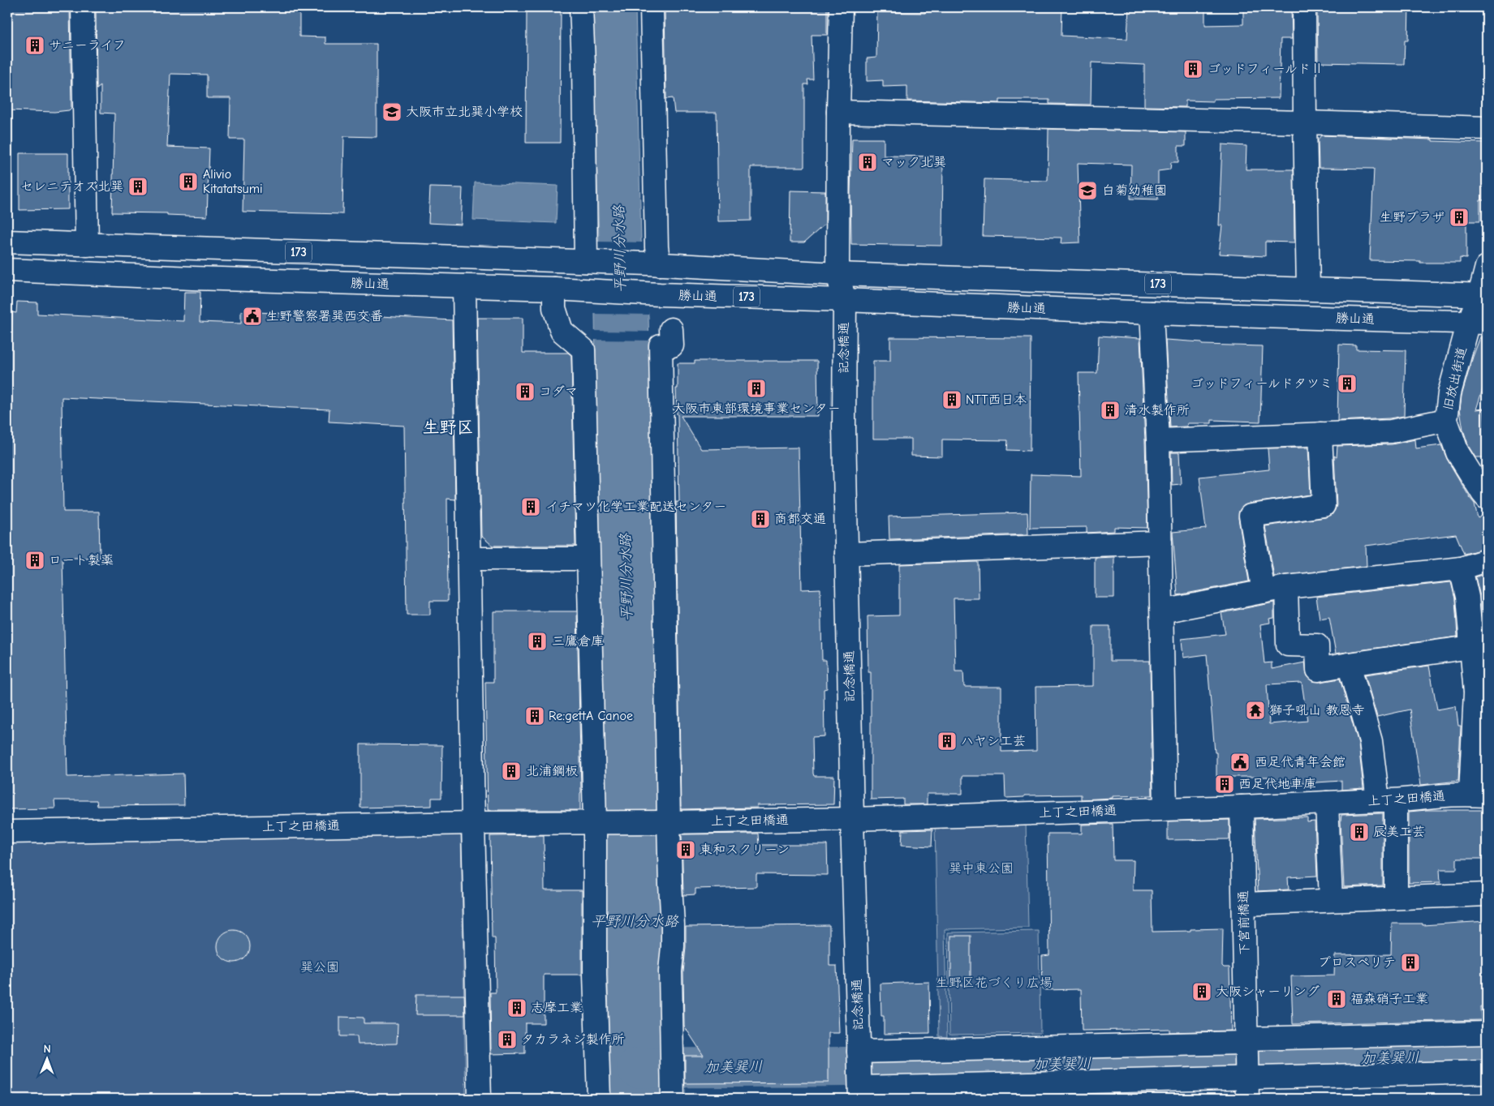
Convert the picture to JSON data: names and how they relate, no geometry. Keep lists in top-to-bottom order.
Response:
{
  "streets": {
    "street": [
      "173",
      "勝山通",
      "記念橋通",
      "旧放出街道",
      "上丁之田橋通",
      "下宮前橋通"
    ]
  },
  "crossings": [
    ["173", "記念橋通"],
    ["173", "旧放出街道"],
    ["勝山通", "記念橋通"],
    ["勝山通", "旧放出街道"],
    ["記念橋通", "上丁之田橋通"],
    ["上丁之田橋通", "下宮前橋通"]
  ],
  "districts": ["生野区"],
  "water": ["平野川分水路", "加美巽川"],
  "parks": ["巽中東公園", "巽公園", "生野区花づくり広場"],
  "places": {
    "building": [
      "サニーライフ",
      "ゴッドフィールドⅡ",
      "マック北巽",
      "Alivio Kitatatsumi",
      "セレニテオズ北巽",
      "生野プラザ",
      "ゴッドフィールドタツミ",
      "大阪市東部環境事業センター",
      "コダマ",
      "NTT西日本",
      "清水製作所",
      "イチマツ化学工業配送センター",
      "商都交通",
      "ロート製薬",
      "三鷹倉庫",
      "Re:gettA Canoe",
      "ハヤシ工芸",
      "北浦鋼板",
      "西足代地車庫",
      "辰美工芸",
      "東和スクリーン",
      "プロスペリテ",
      "大阪シャーリング",
      "福森硝子工業",
      "志摩工業",
      "タカラネジ製作所"
    ],
    "school or university": ["大阪市立北巽小学校", "白菊幼稚園"],
    "public building": ["生野警察署巽西交番", "西足代青年会館"],
    "temple": ["獅子吼山 教恩寺"]
  },
  "north": "top"
}
